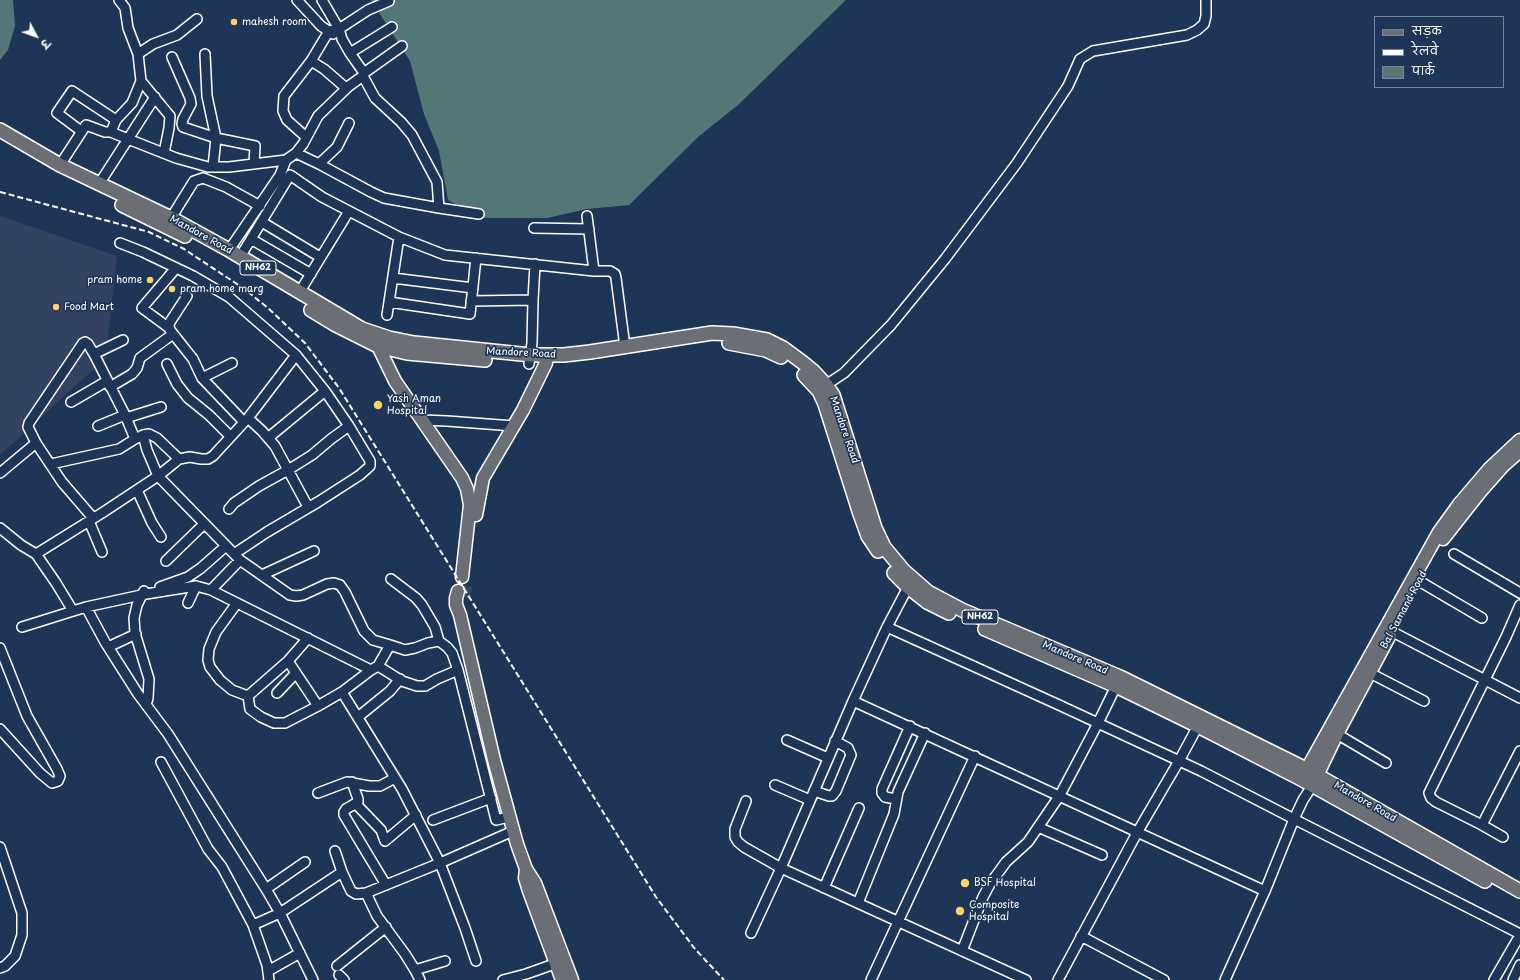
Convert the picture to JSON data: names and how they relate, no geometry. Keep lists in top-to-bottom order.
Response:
{
  "streets": {
    "highway": ["Mandore Road", "NH62"],
    "main road": ["Bal Samand Road"]
  },
  "crossings": [
    ["Mandore Road", "Bal Samand Road"]
  ],
  "places": [
    "mahesh room",
    "pram home",
    "pram home marg",
    "Food Mart",
    "Yash Aman Hospital",
    "BSF Hospital",
    "Composite Hospital"
  ],
  "legend": ["सड़क", "रेलवे", "पार्क"],
  "north": "bottom right"
}
